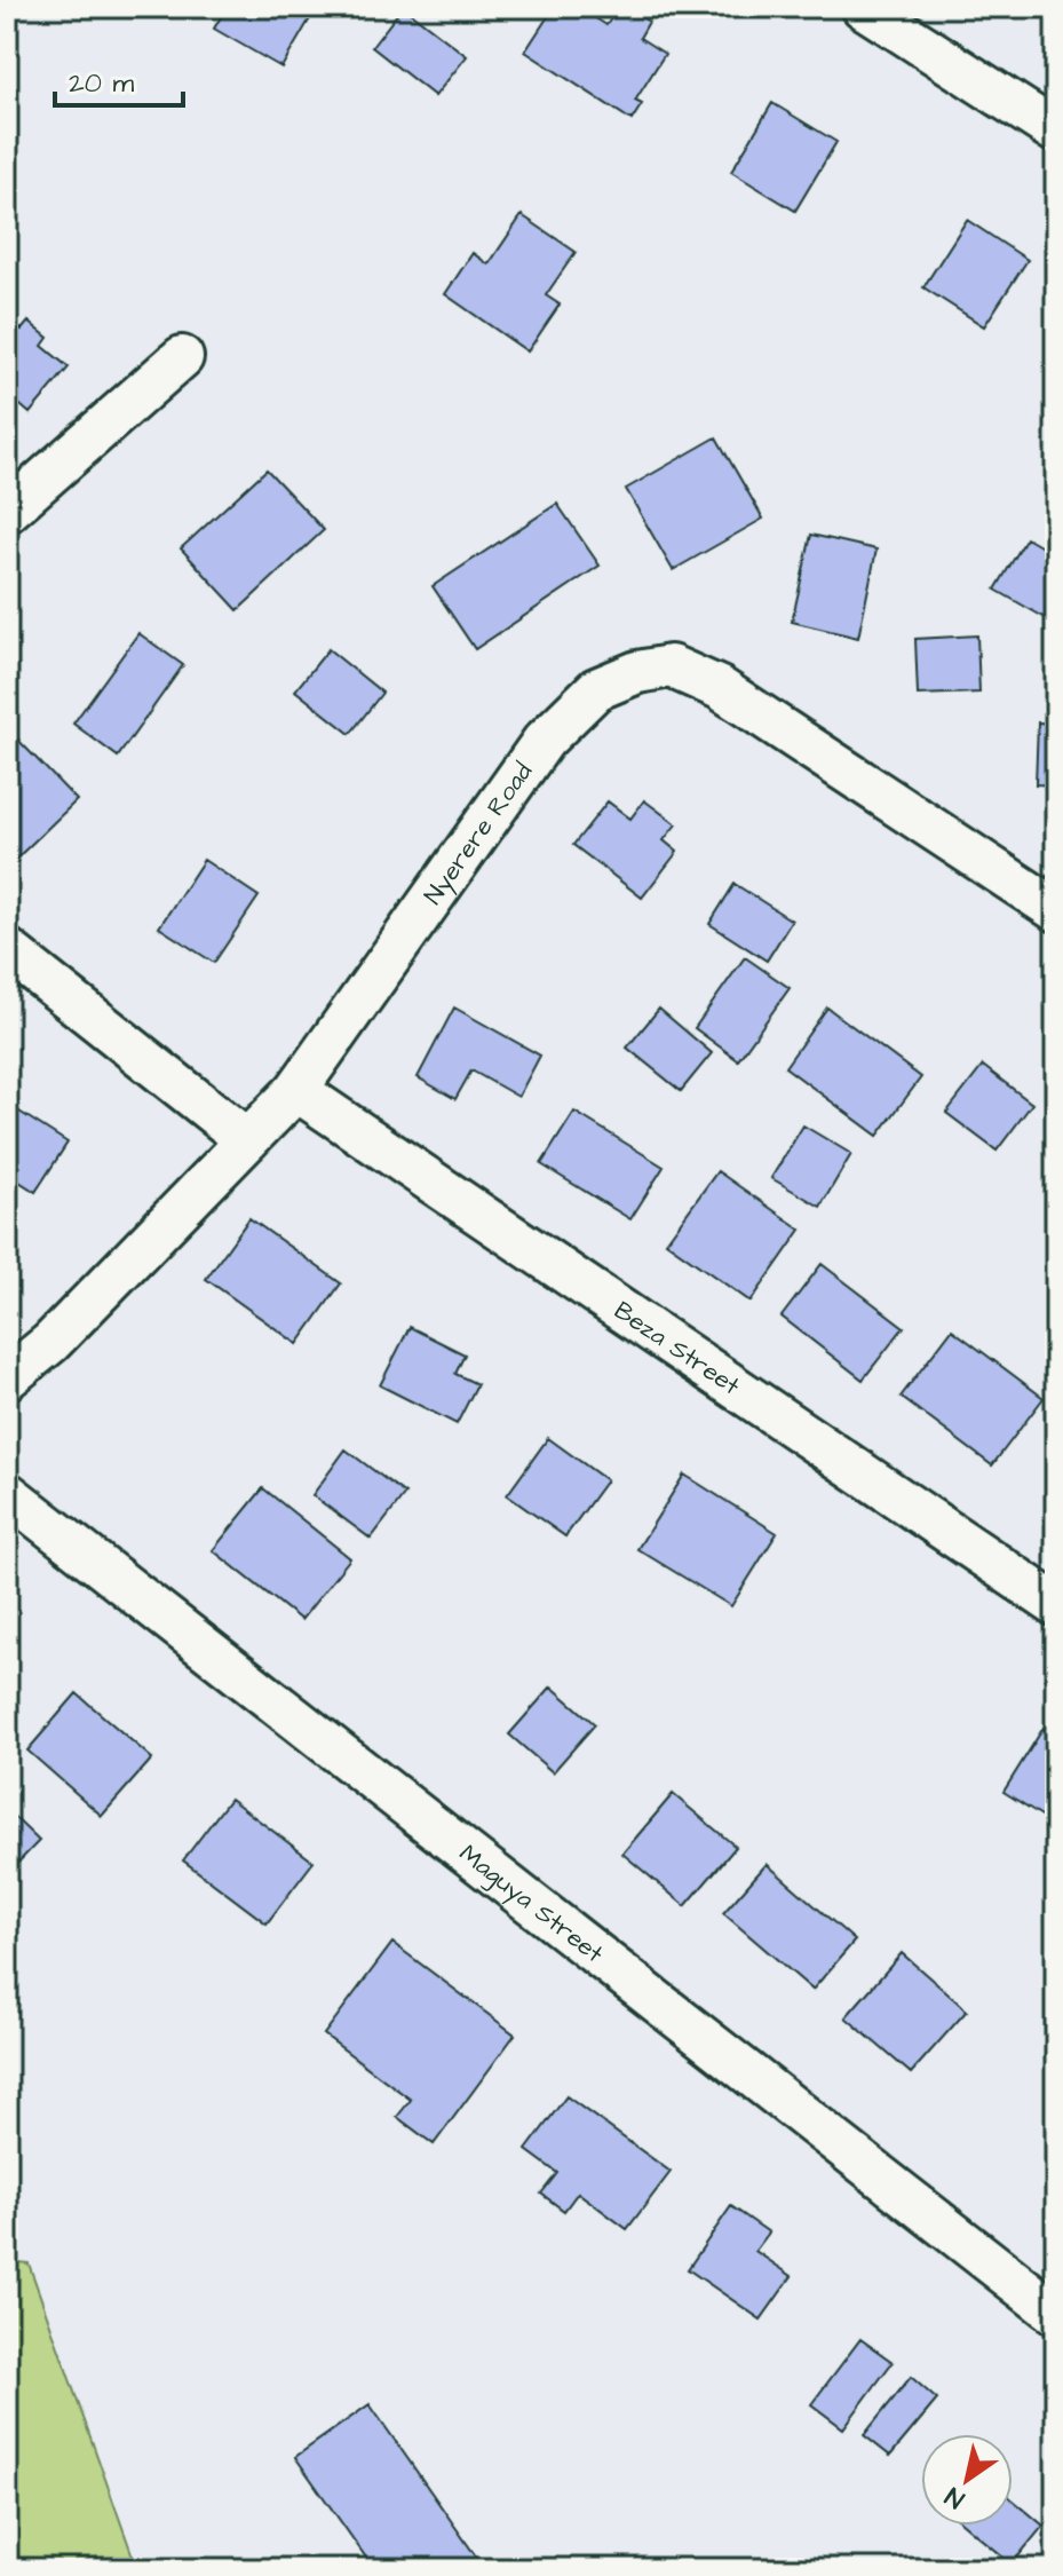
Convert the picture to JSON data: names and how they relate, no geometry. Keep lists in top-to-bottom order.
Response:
{
  "streets": {
    "street": ["Nyerere Road", "Beza Street", "Maguya Street"]
  },
  "crossings": [
    ["Nyerere Road", "Beza Street"]
  ],
  "scale_bar": "20 m",
  "north": "bottom left"
}
